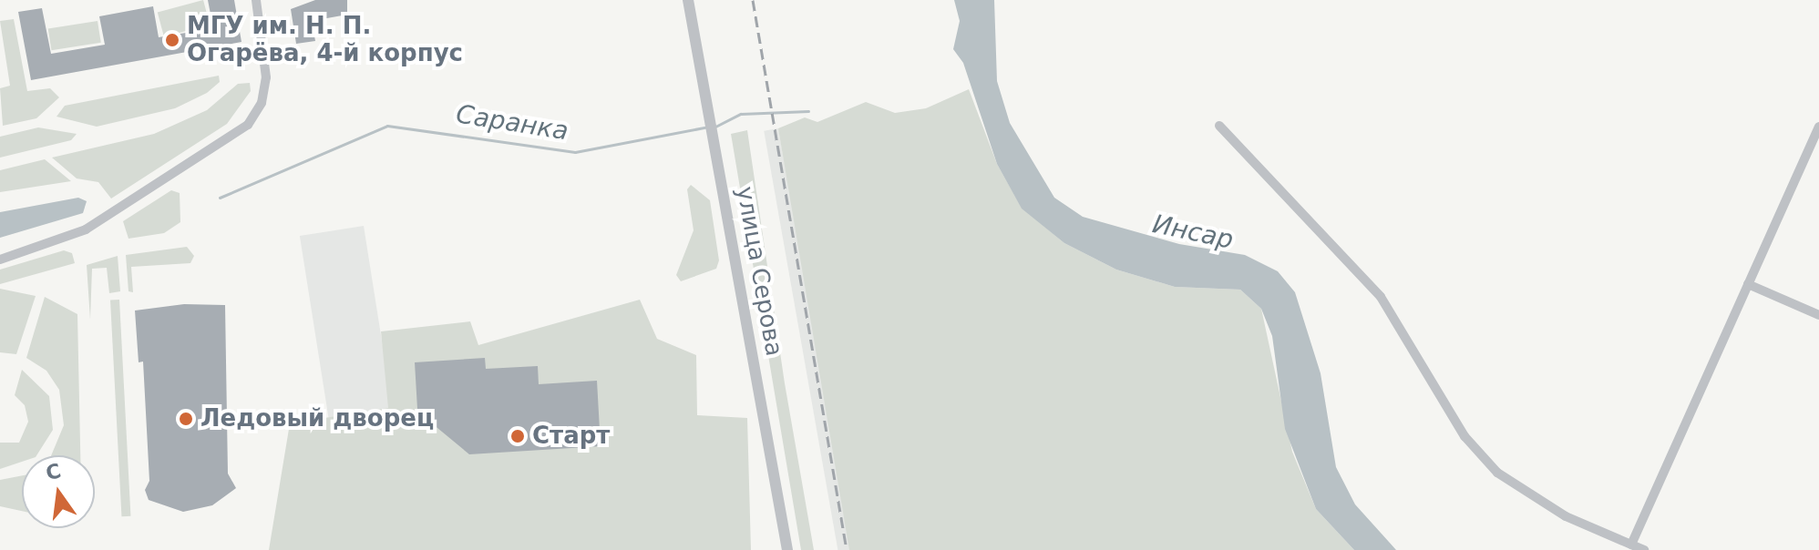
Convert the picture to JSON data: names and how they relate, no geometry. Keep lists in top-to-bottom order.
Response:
{
  "streets": {
    "street": ["улица Серова"]
  },
  "water": ["Саранка", "Инсар"],
  "places": ["МГУ им. Н. П. Огарёва, 4-й корпус", "Ледовый дворец", "Старт"],
  "north": "top"
}
